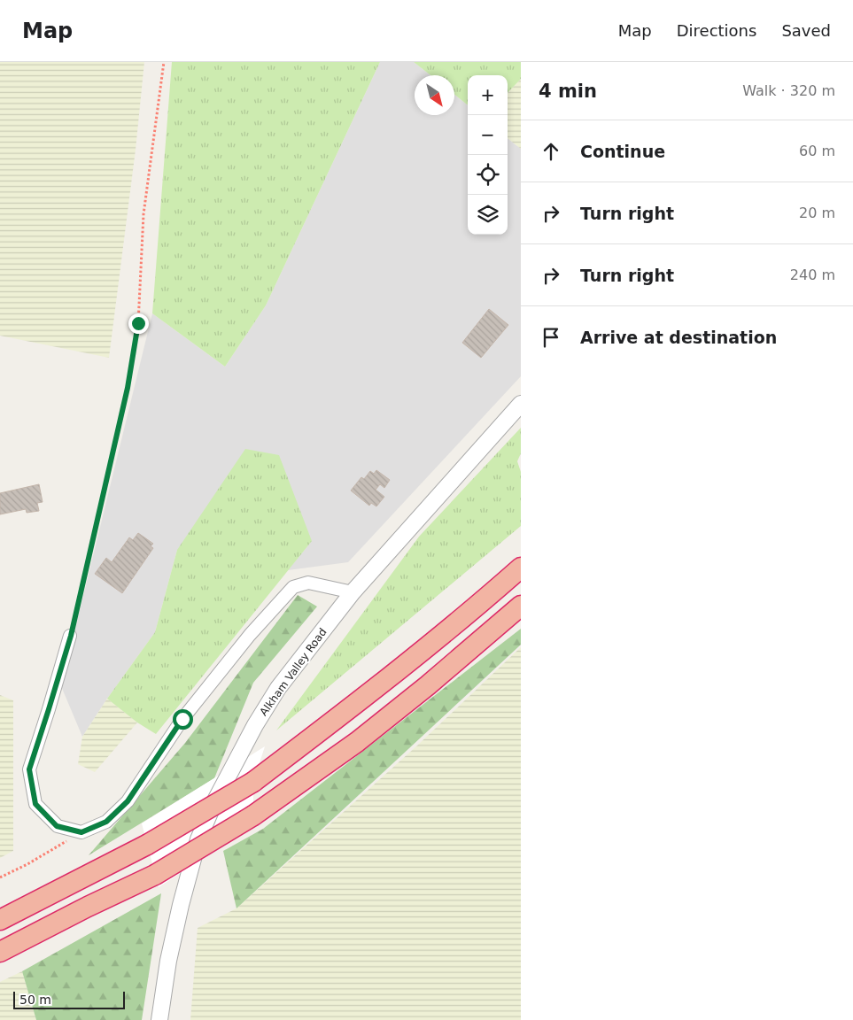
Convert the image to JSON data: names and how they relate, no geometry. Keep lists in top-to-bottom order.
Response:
{
  "streets": {
    "street": ["Alkham Valley Road"]
  },
  "scale_bar": "50 m",
  "north": "bottom right",
  "page": {
    "header": "Map",
    "nav": ["Map", "Directions", "Saved"],
    "heading": ["4 min", "Walk · 320 m"],
    "map_buttons": ["+", "−"],
    "list": [
      ["Continue", "60 m"],
      ["Turn right", "20 m"],
      ["Turn right", "240 m"],
      "Arrive at destination"
    ],
    "scale": "50 m"
  }
}
